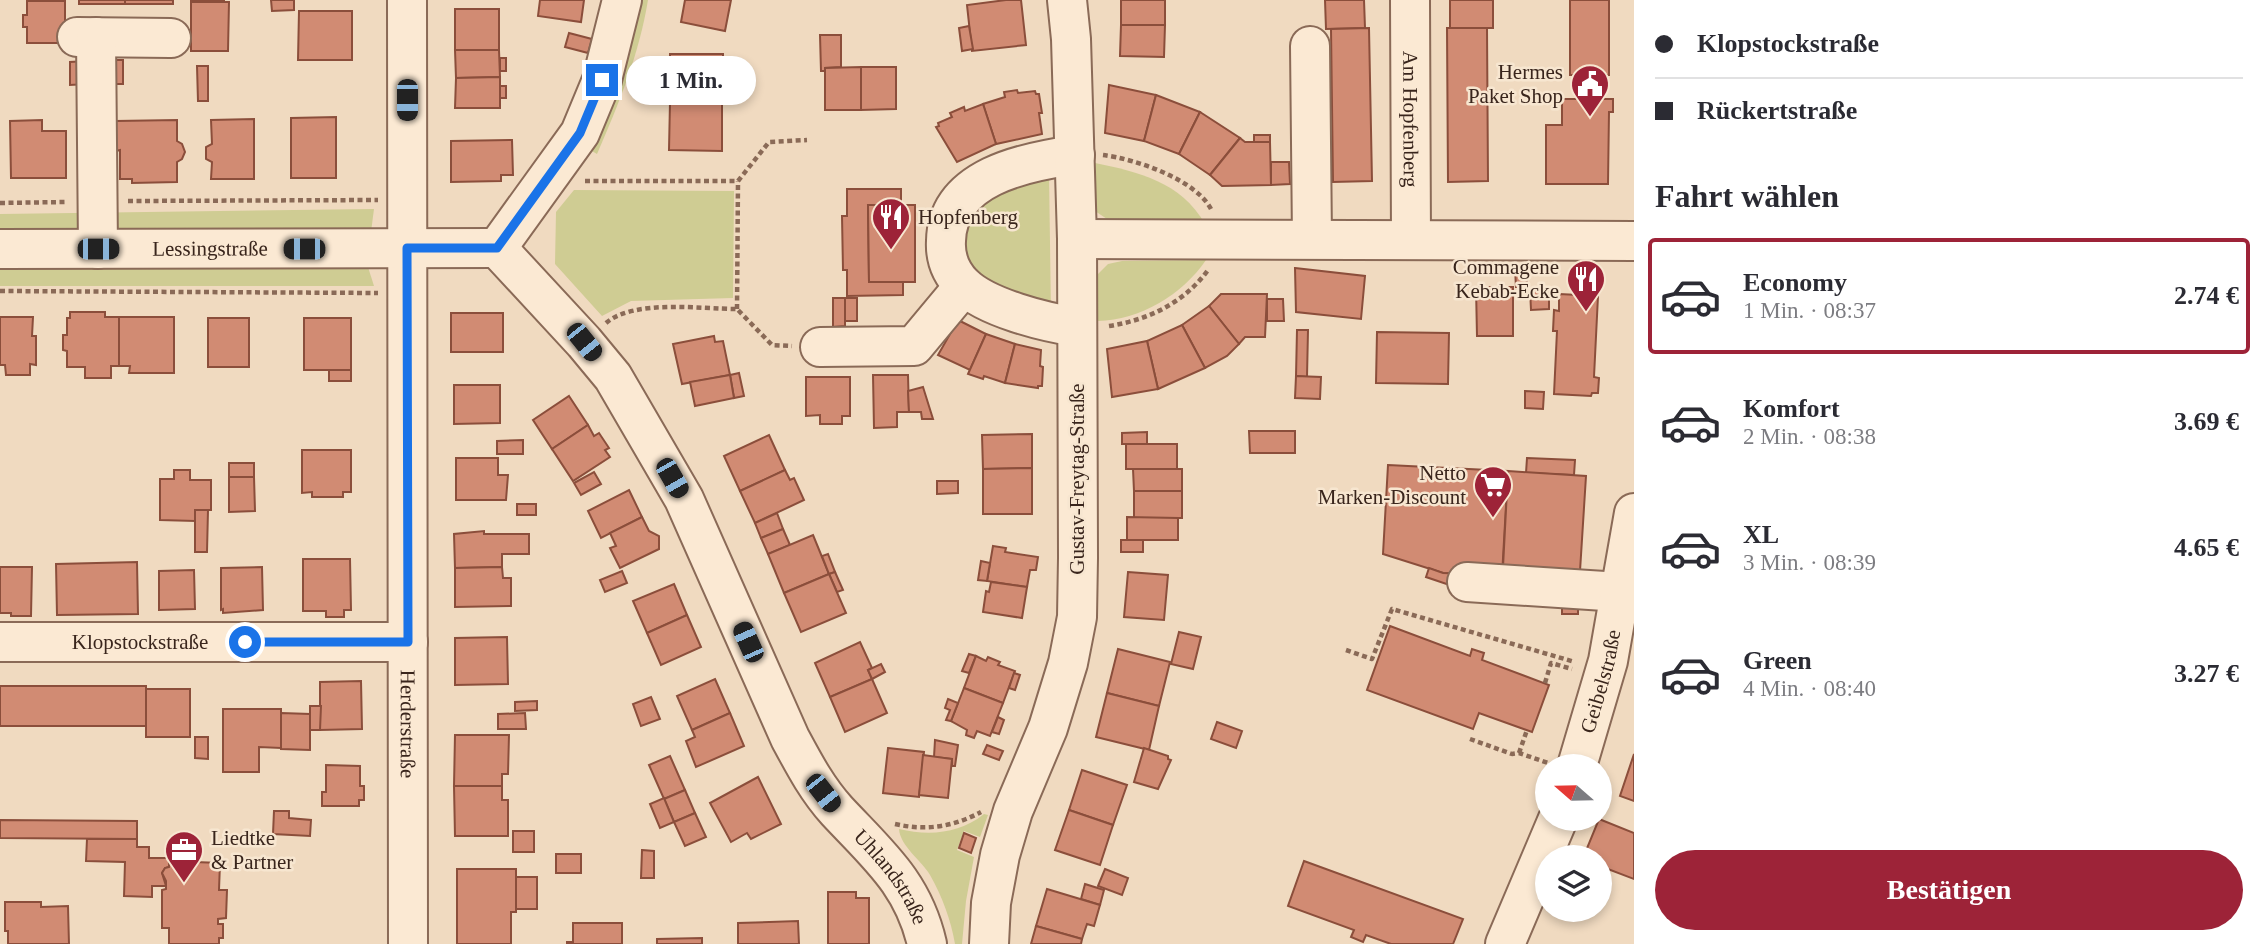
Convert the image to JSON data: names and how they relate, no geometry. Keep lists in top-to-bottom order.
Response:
{
  "streets": {
    "street": [
      "Am Hopfenberg",
      "Lessingstraße",
      "Gustav-Freytag-Straße",
      "Klopstockstraße",
      "Geibelstraße",
      "Herderstraße",
      "Uhlandstraße"
    ]
  },
  "crossings": [
    ["Lessingstraße", "Herderstraße"],
    ["Lessingstraße", "Uhlandstraße"],
    ["Klopstockstraße", "Herderstraße"]
  ],
  "places": {
    "public building": ["Hermes Paket Shop"],
    "restaurant": ["Hopfenberg", "Commagene Kebab-Ecke"],
    "supermarket": ["Netto Marken-Discount"],
    "office": ["Liedtke & Partner"]
  },
  "north": "left",
  "page": {
    "banner": ["Klopstockstraße", "Rückertstraße"],
    "bubble": "1 Min.",
    "heading": "Fahrt wählen",
    "list": [
      {
        "name": "Economy",
        "note": "1 Min. · 08:37",
        "value": "2.74 €"
      },
      {
        "name": "Komfort",
        "note": "2 Min. · 08:38",
        "value": "3.69 €"
      },
      {
        "name": "XL",
        "note": "3 Min. · 08:39",
        "value": "4.65 €"
      },
      {
        "name": "Green",
        "note": "4 Min. · 08:40",
        "value": "3.27 €"
      }
    ],
    "buttons": "Bestätigen"
  }
}
